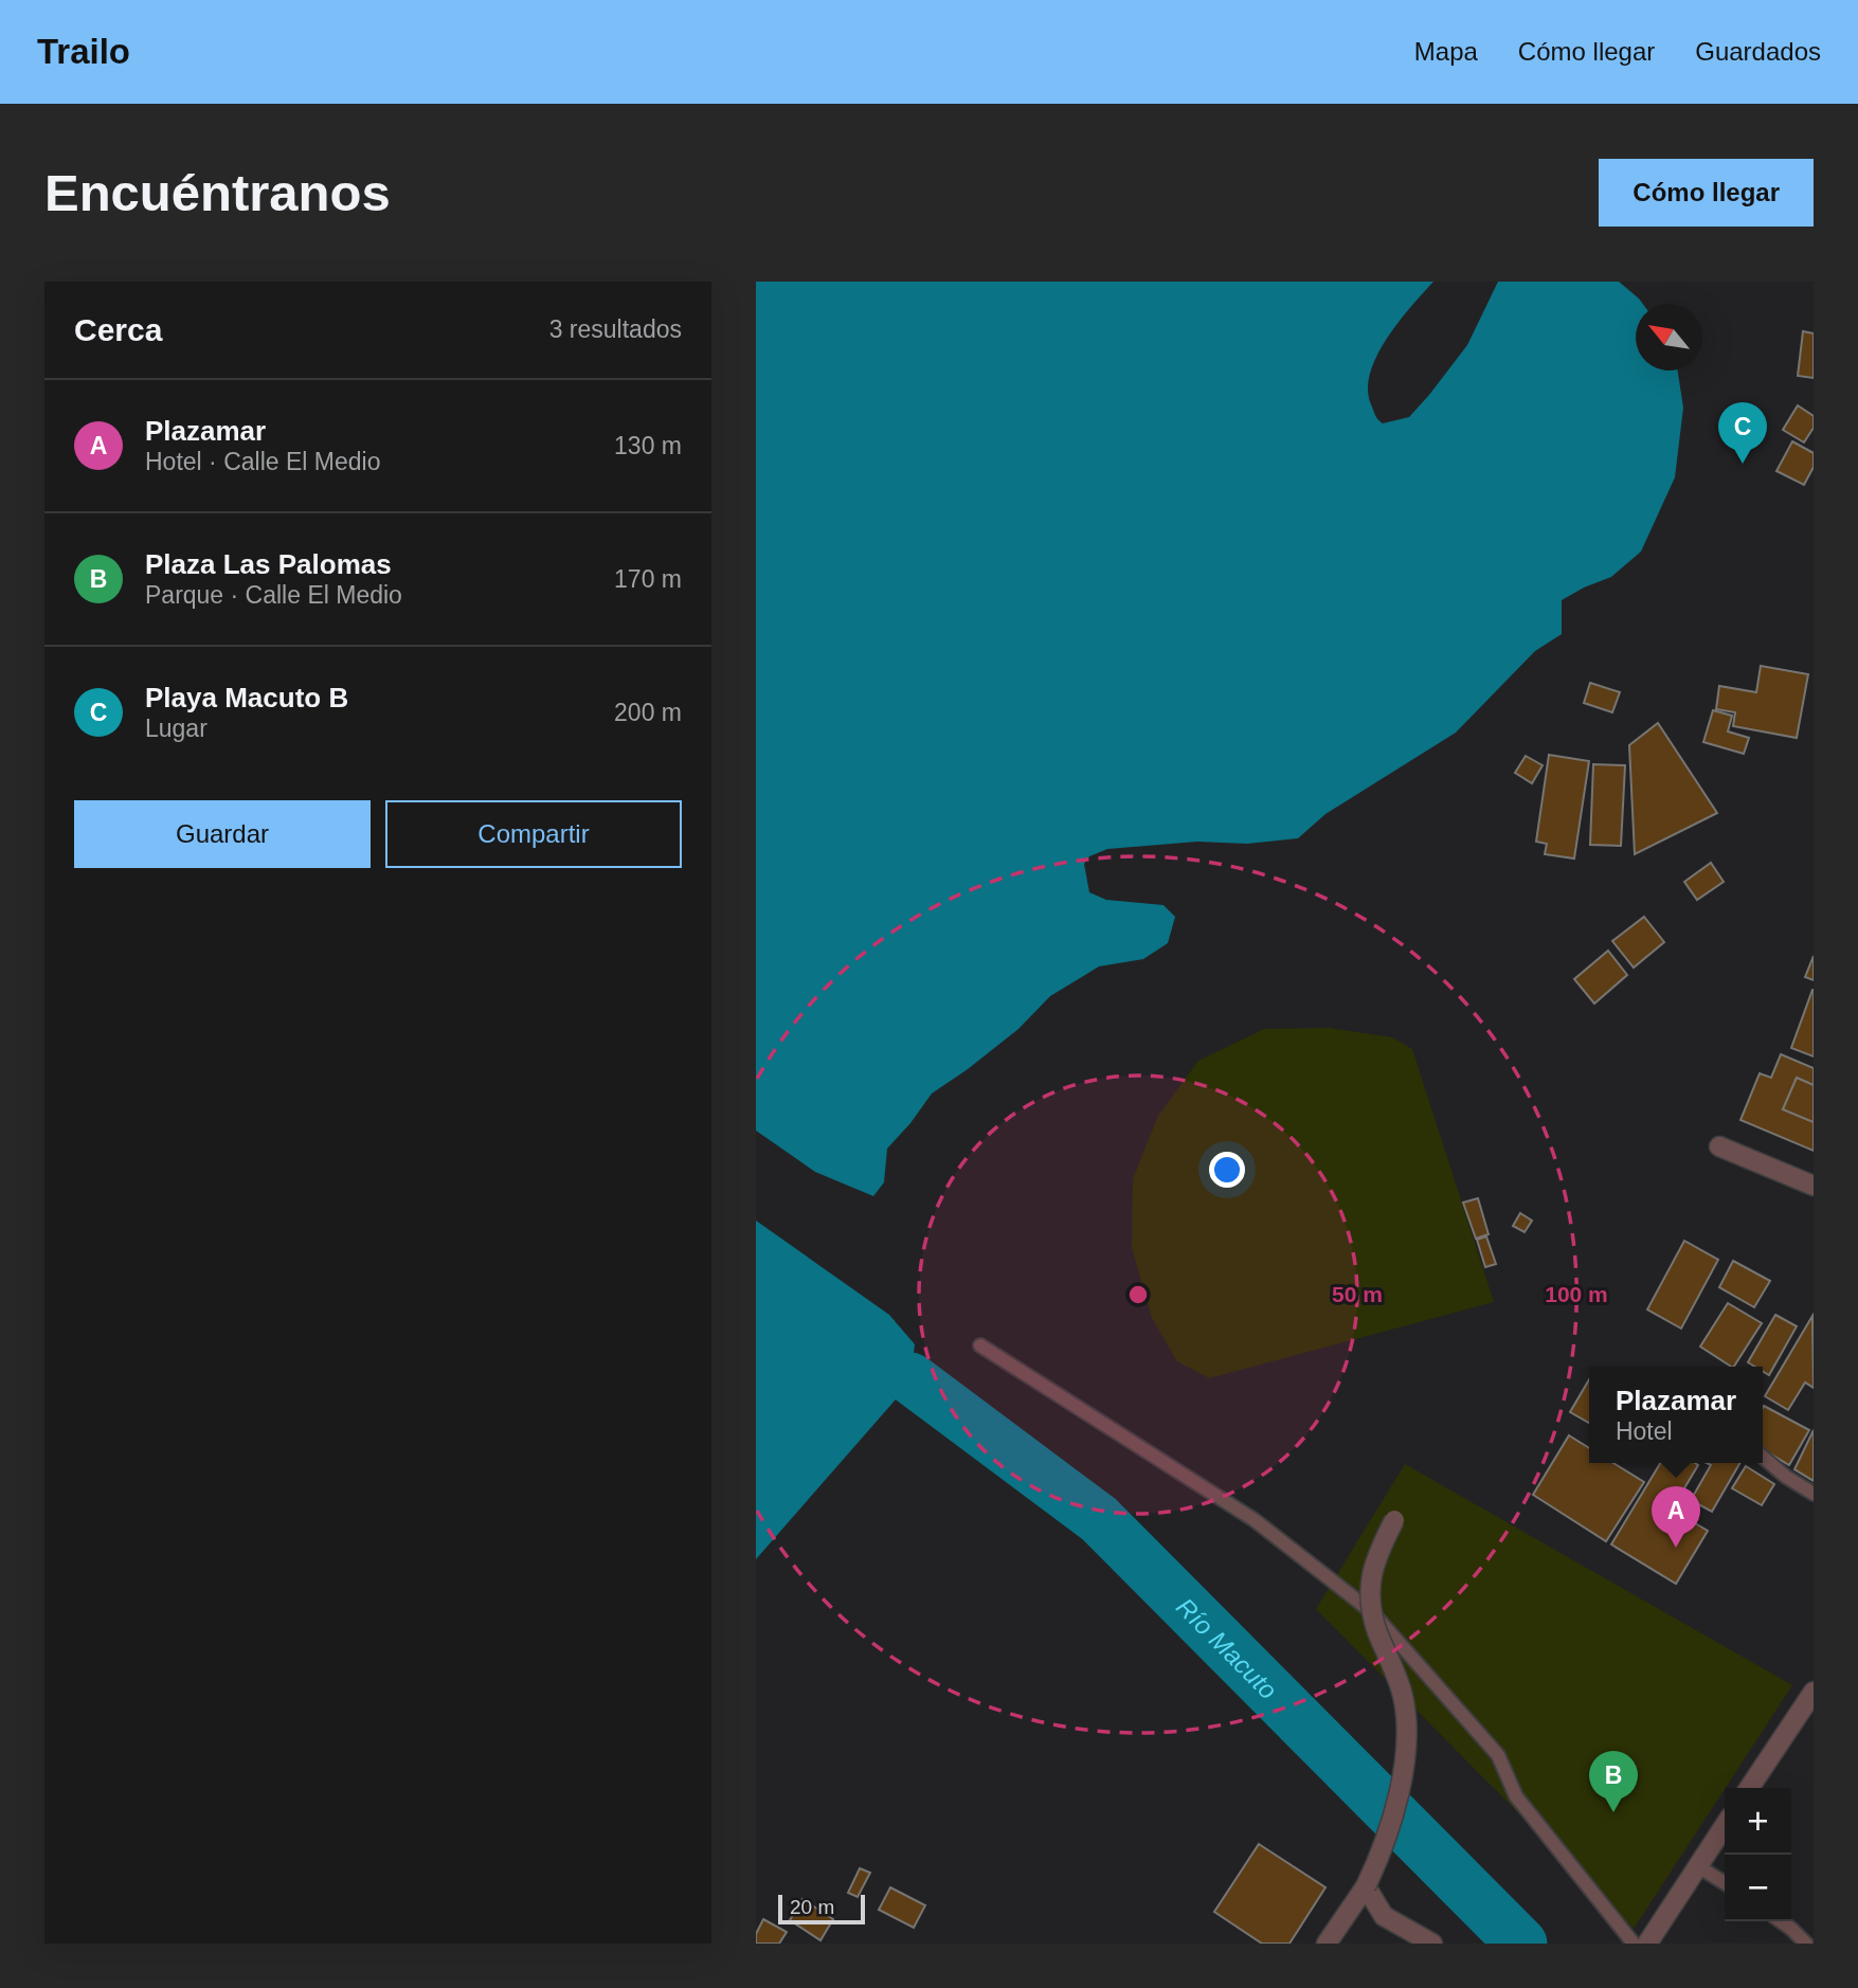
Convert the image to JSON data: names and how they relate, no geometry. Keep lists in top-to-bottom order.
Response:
{
  "water": ["Río Macuto"],
  "scale_bar": "20 m",
  "north": "top left",
  "page": {
    "header": "Trailo",
    "nav": ["Mapa", "Cómo llegar", "Guardados"],
    "buttons": [
      "Cómo llegar",
      ["Guardar", "Compartir"]
    ],
    "title": "Encuéntranos",
    "heading": ["Cerca", "3 resultados"],
    "list": [
      {
        "mark": "A",
        "name": "Plazamar",
        "note": "Hotel · Calle El Medio",
        "value": "130 m"
      },
      {
        "mark": "B",
        "name": "Plaza Las Palomas",
        "note": "Parque · Calle El Medio",
        "value": "170 m"
      },
      {
        "mark": "C",
        "name": "Playa Macuto B",
        "note": "Lugar",
        "value": "200 m"
      }
    ],
    "pins": ["C", "A", "B"],
    "popup": ["Plazamar", "Hotel"],
    "map_buttons": ["+", "−"],
    "scale": "20 m"
  },
  "rings": ["50 m", "100 m"]
}
